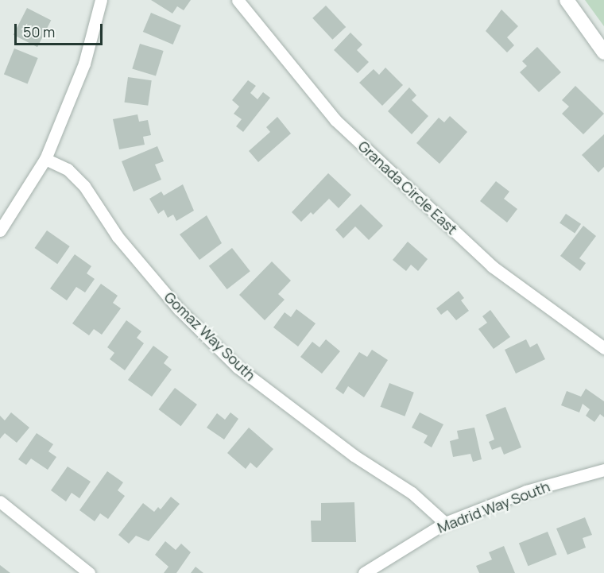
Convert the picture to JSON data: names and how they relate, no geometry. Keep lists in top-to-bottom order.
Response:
{
  "streets": {
    "street": ["Granada Circle East", "Gomaz Way South", "Madrid Way South"]
  },
  "crossings": [
    ["Gomaz Way South", "Madrid Way South"]
  ],
  "scale_bar": "50 m"
}
